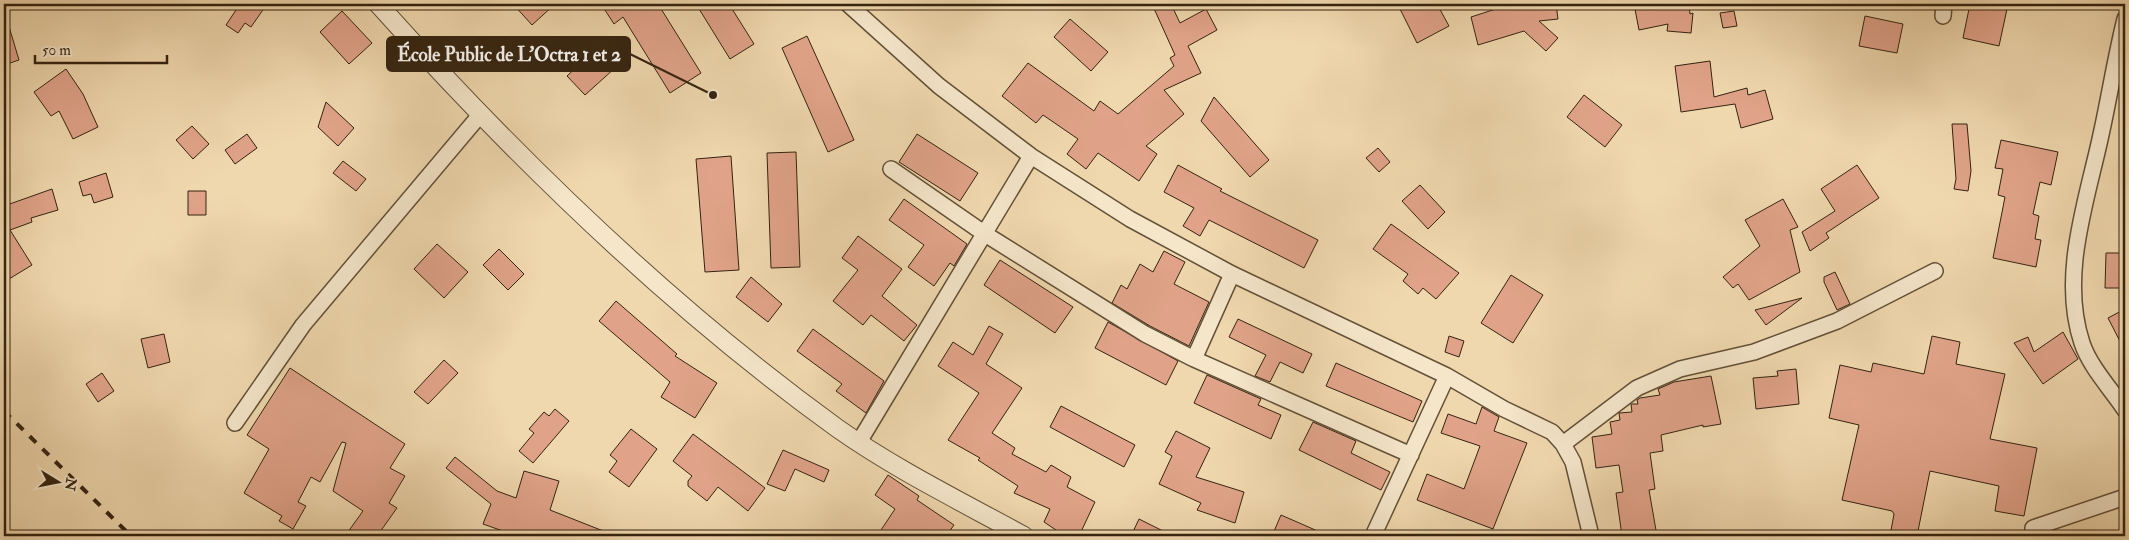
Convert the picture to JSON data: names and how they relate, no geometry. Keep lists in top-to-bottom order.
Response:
{
  "places": ["École Public de L'Octra 1 et 2"],
  "scale_bar": "50 m",
  "north": "right"
}
